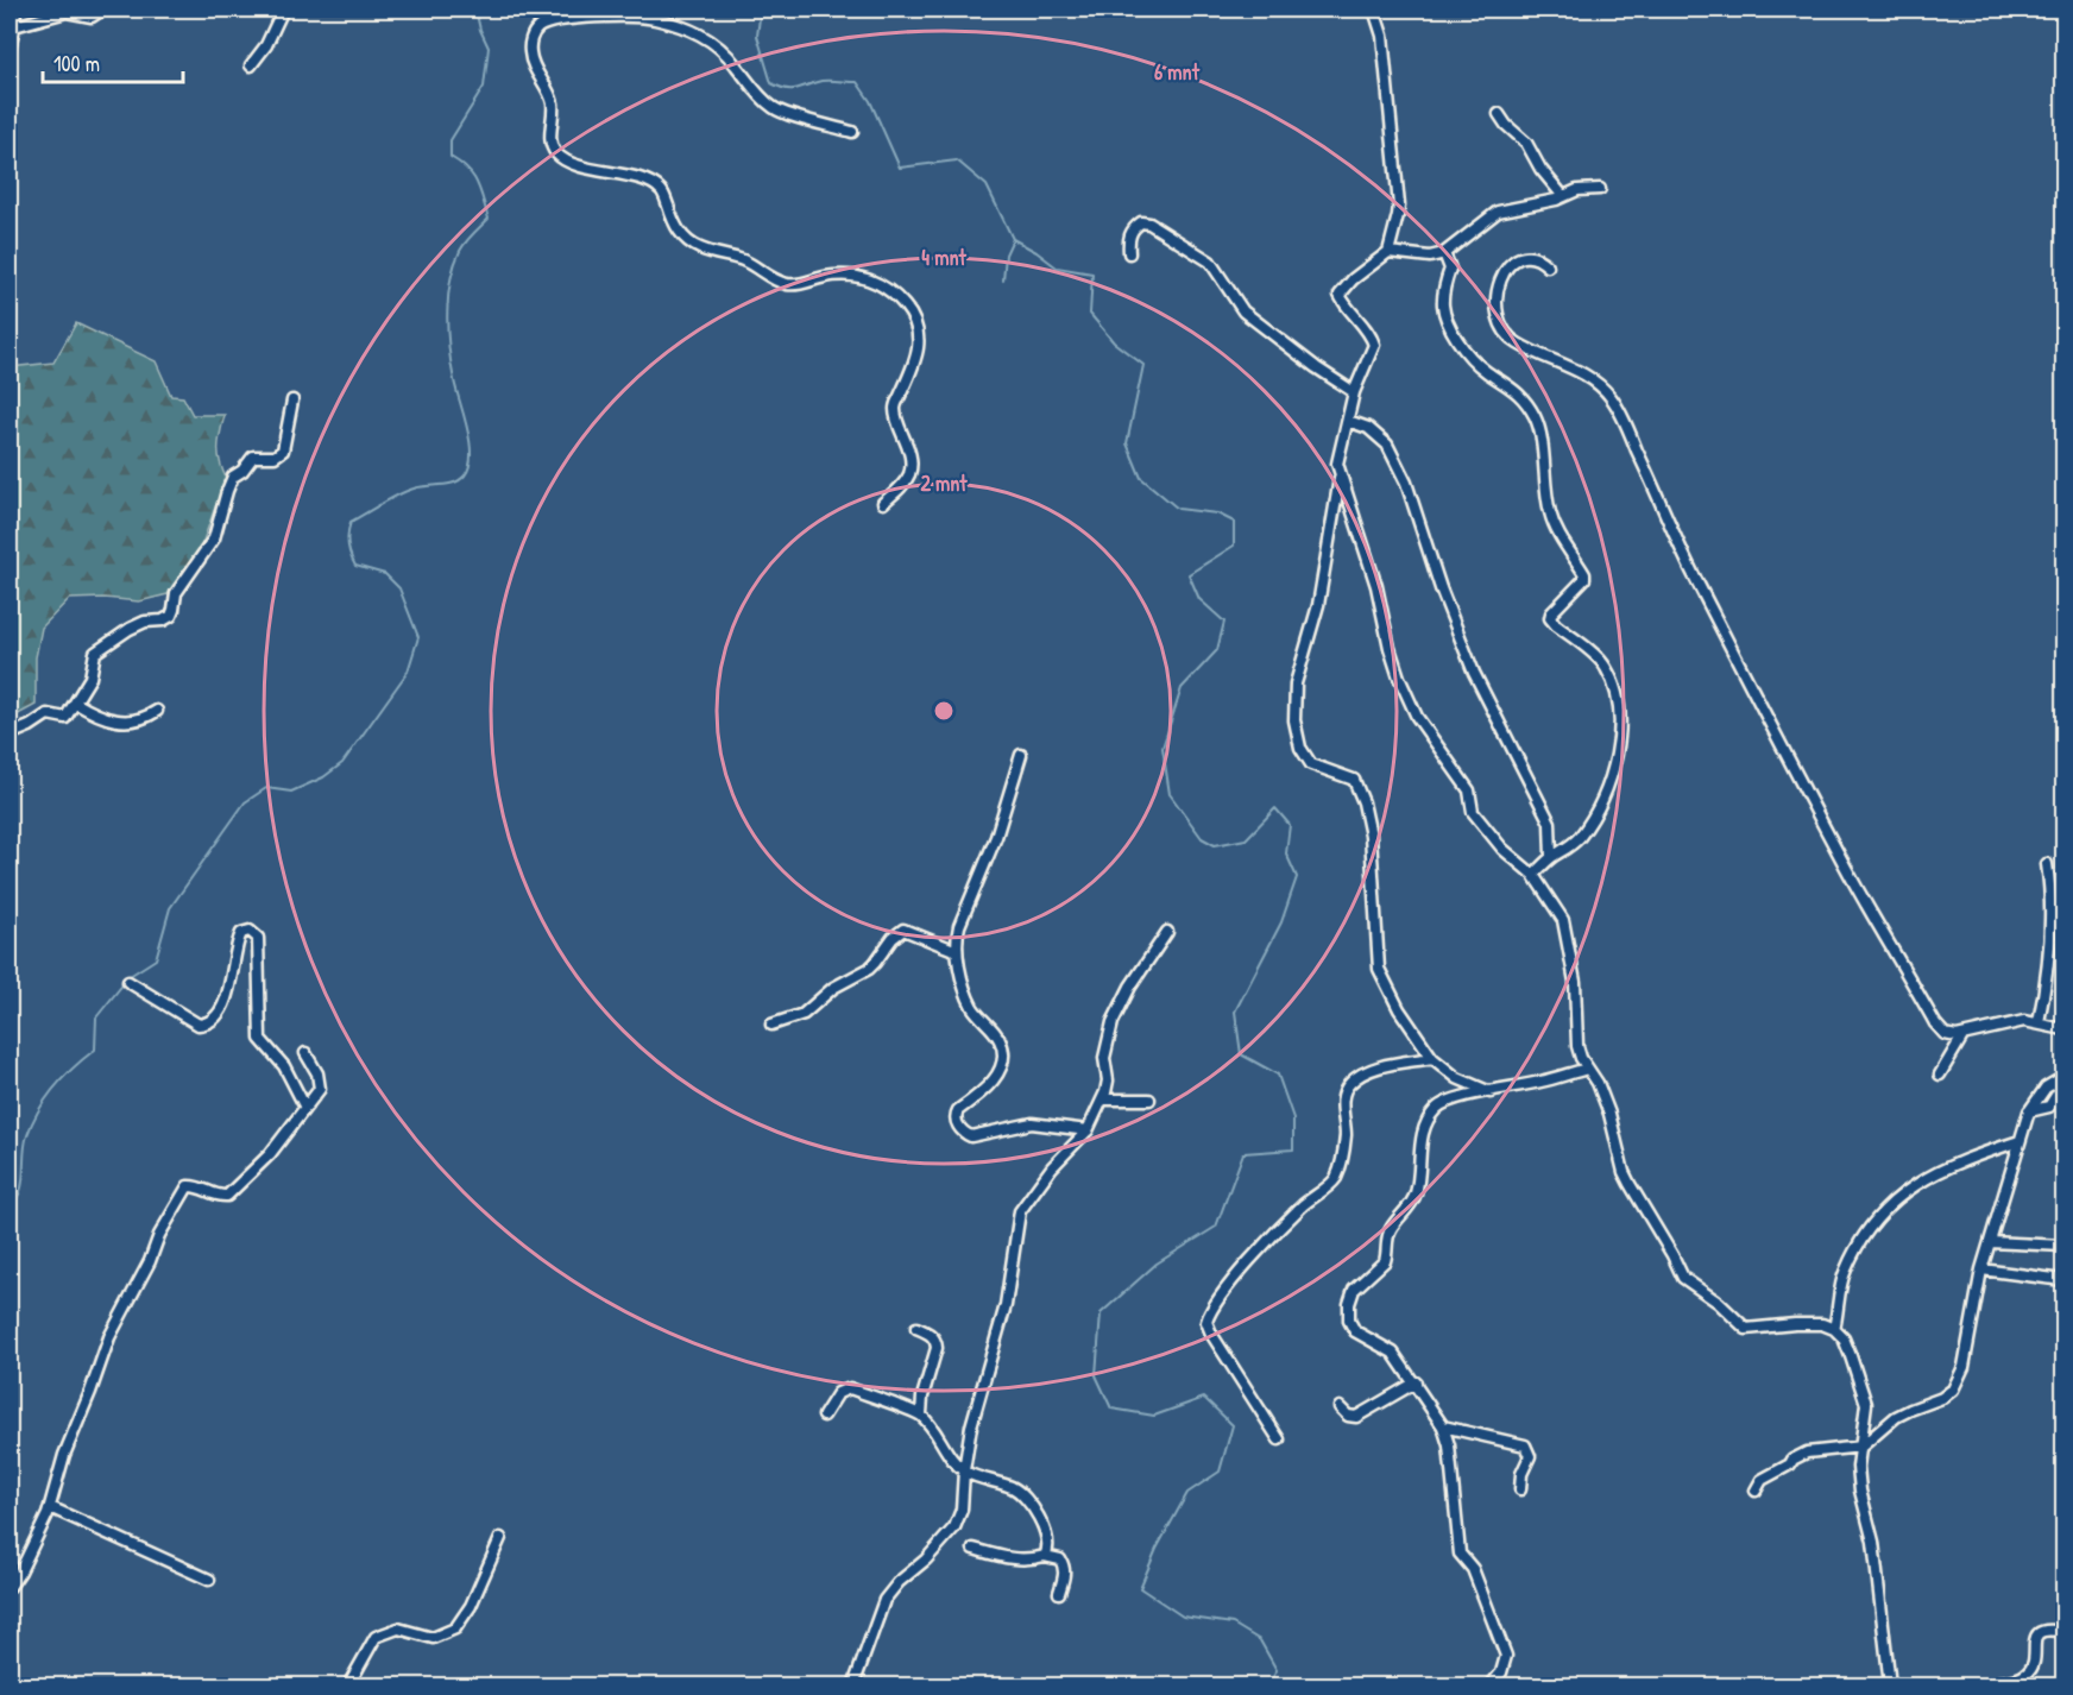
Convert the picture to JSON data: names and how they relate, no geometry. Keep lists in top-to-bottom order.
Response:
{
  "scale_bar": "100 m",
  "rings": ["6 mnt", "4 mnt", "2 mnt"]
}
